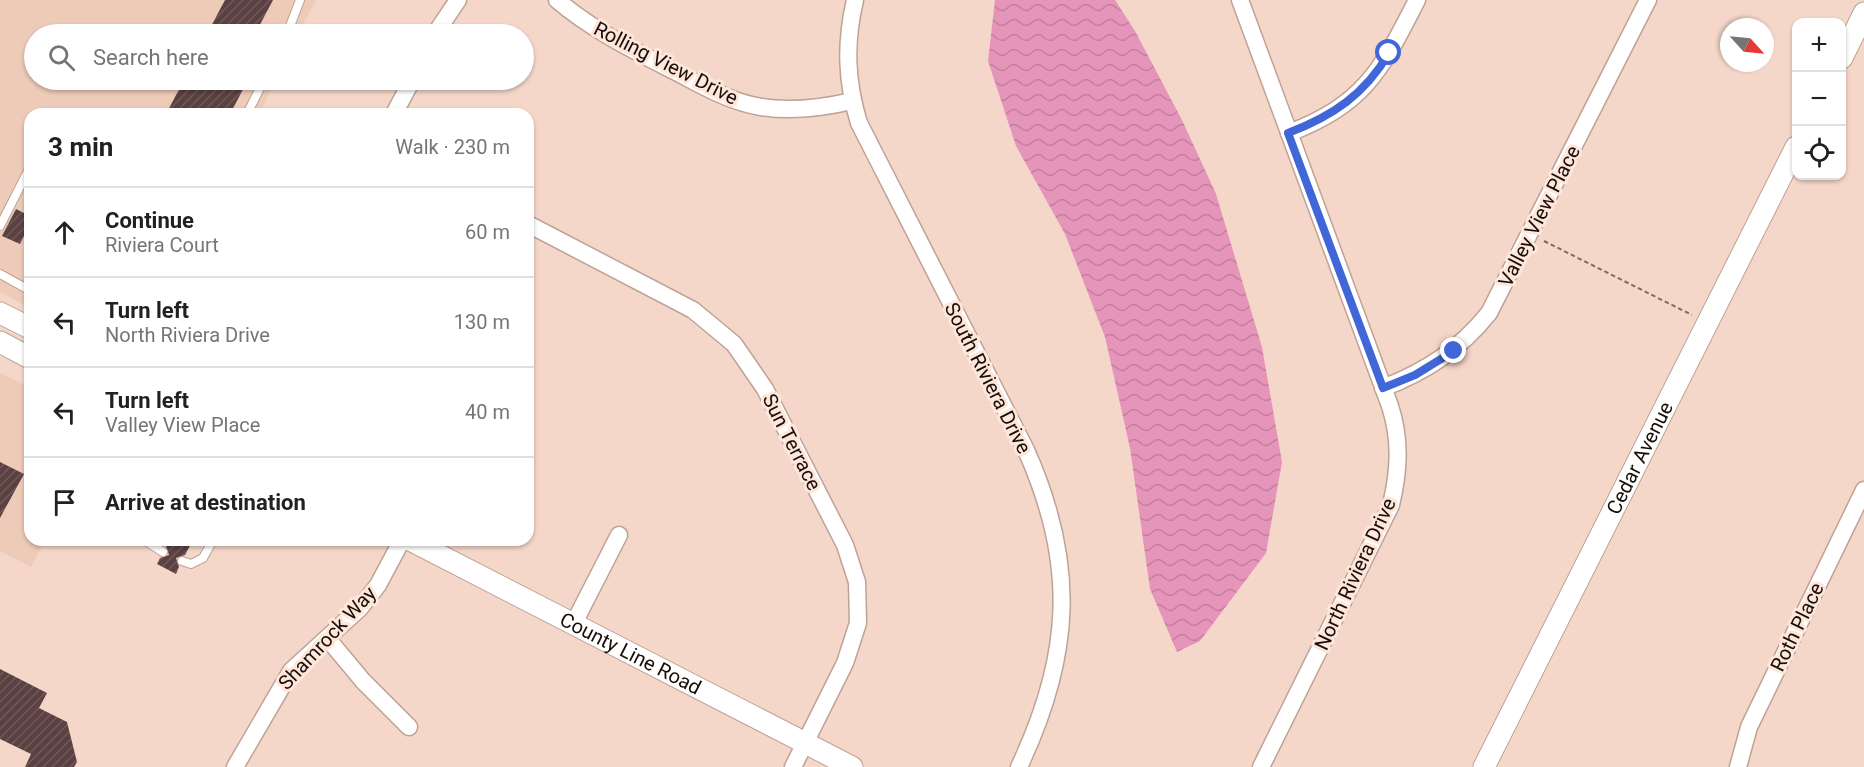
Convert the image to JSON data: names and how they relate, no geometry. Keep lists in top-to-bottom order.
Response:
{
  "streets": {
    "street": [
      "Rolling View Drive",
      "Valley View Place",
      "South Riviera Drive",
      "Sun Terrace",
      "Cedar Avenue",
      "North Riviera Drive",
      "Roth Place",
      "Shamrock Way",
      "County Line Road"
    ]
  },
  "crossings": [
    ["Rolling View Drive", "South Riviera Drive"],
    ["Valley View Place", "North Riviera Drive"],
    ["Sun Terrace", "County Line Road"]
  ],
  "north": "bottom right",
  "page": {
    "map_buttons": ["+", "−"],
    "search": "Search here",
    "heading": ["3 min", "Walk · 230 m"],
    "list": [
      ["Continue", "Riviera Court", "60 m"],
      ["Turn left", "North Riviera Drive", "130 m"],
      ["Turn left", "Valley View Place", "40 m"],
      "Arrive at destination"
    ]
  }
}
